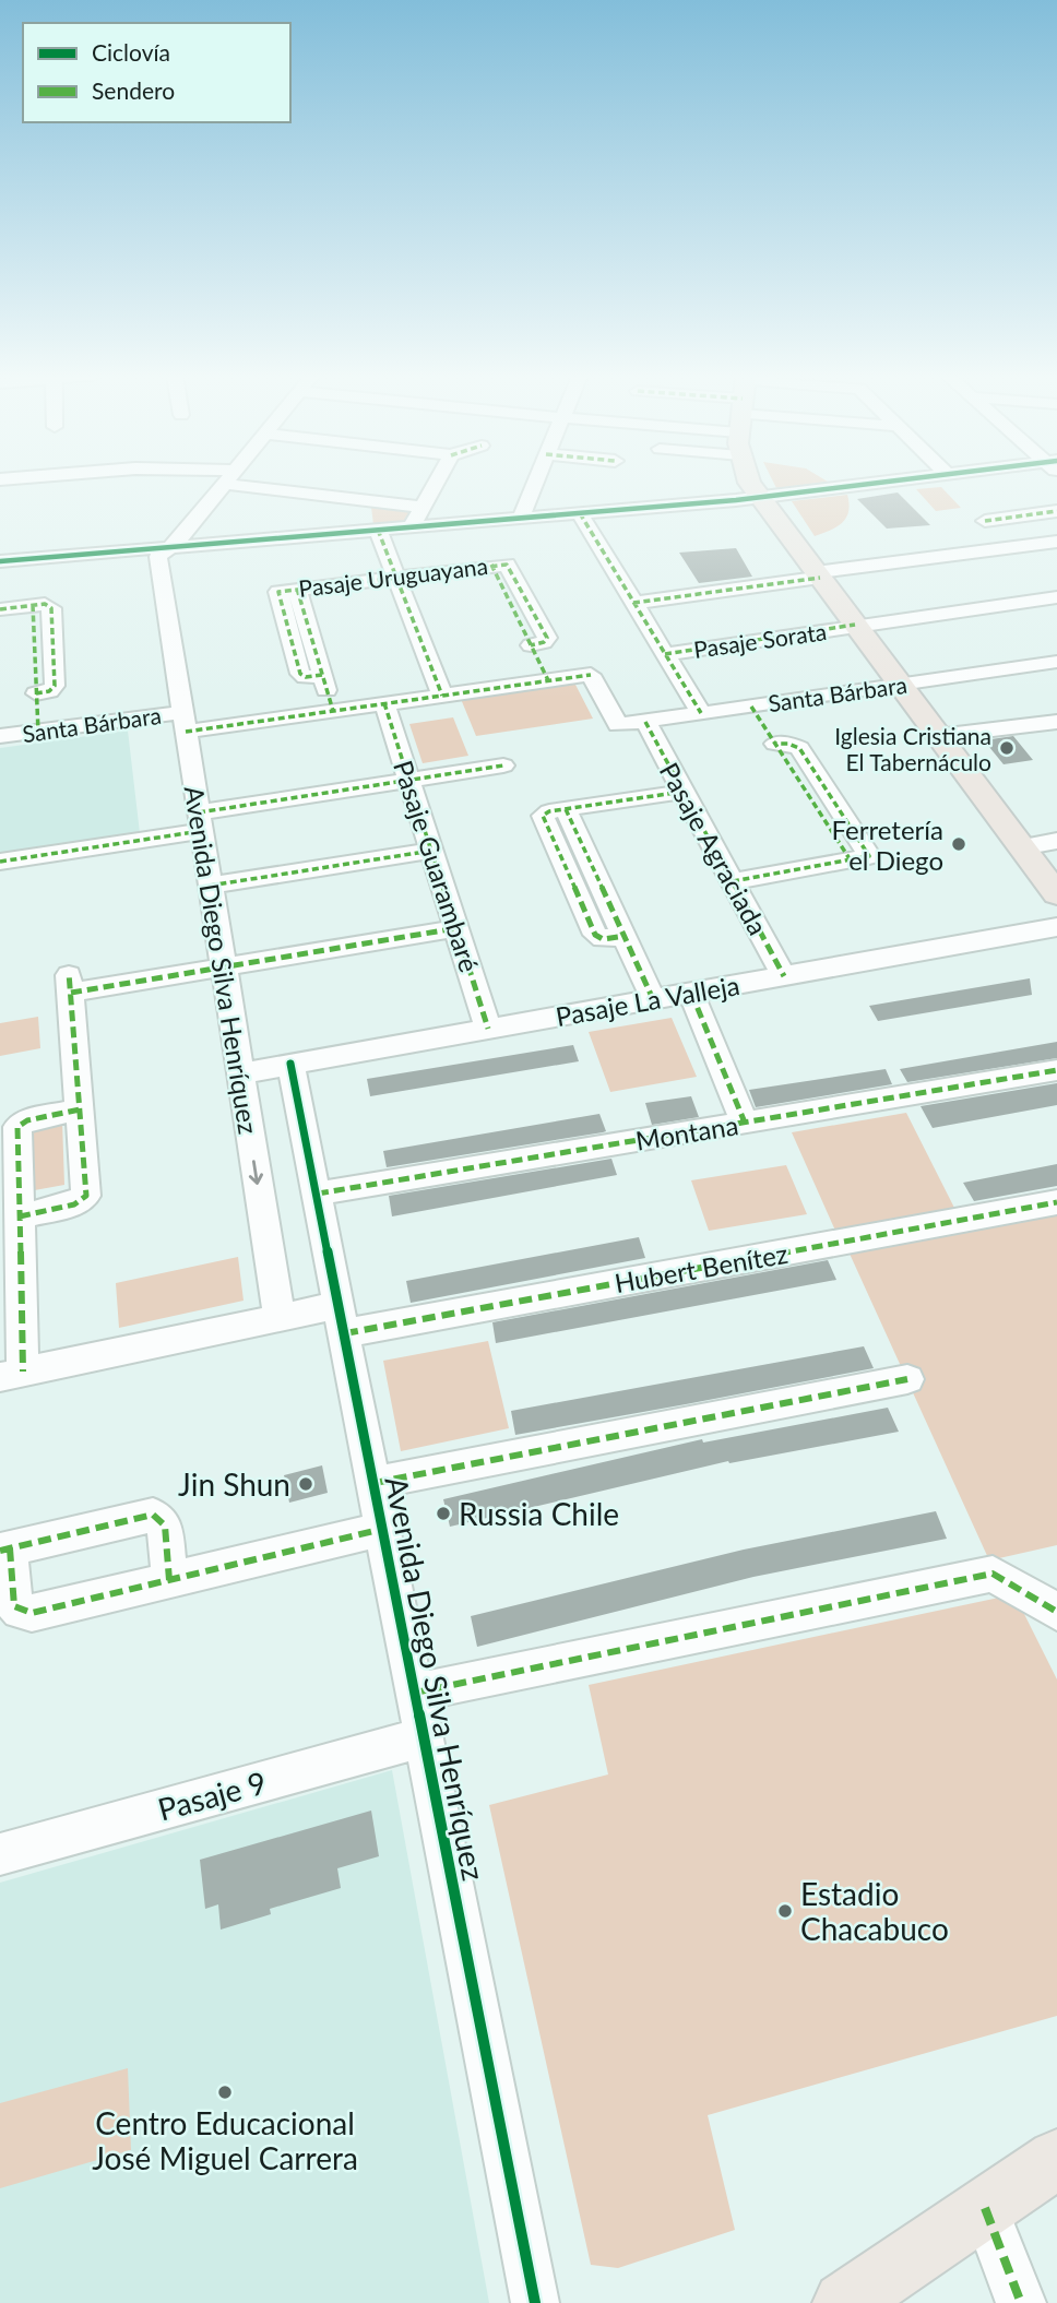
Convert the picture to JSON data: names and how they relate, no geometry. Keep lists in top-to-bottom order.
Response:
{
  "streets": {
    "street": [
      "Pasaje Uruguayana",
      "Pasaje Sorata",
      "Santa Bárbara",
      "Pasaje Agraciada",
      "Pasaje Guarambaré",
      "Avenida Diego Silva Henríquez",
      "Pasaje La Valleja",
      "Montana",
      "Hubert Benítez",
      "Pasaje 9"
    ]
  },
  "crossings": [
    ["Santa Bárbara", "Pasaje Agraciada"],
    ["Santa Bárbara", "Pasaje Guarambaré"],
    ["Santa Bárbara", "Avenida Diego Silva Henríquez"],
    ["Pasaje Agraciada", "Pasaje La Valleja"],
    ["Pasaje Guarambaré", "Pasaje La Valleja"],
    ["Avenida Diego Silva Henríquez", "Pasaje La Valleja"],
    ["Avenida Diego Silva Henríquez", "Montana"],
    ["Avenida Diego Silva Henríquez", "Hubert Benítez"],
    ["Avenida Diego Silva Henríquez", "Pasaje 9"]
  ],
  "places": [
    "Iglesia Cristiana El Tabernáculo",
    "Ferretería el Diego",
    "Jin Shun",
    "Russia Chile",
    "Estadio Chacabuco",
    "Centro Educacional José Miguel Carrera"
  ],
  "legend": ["Ciclovía", "Sendero"]
}
